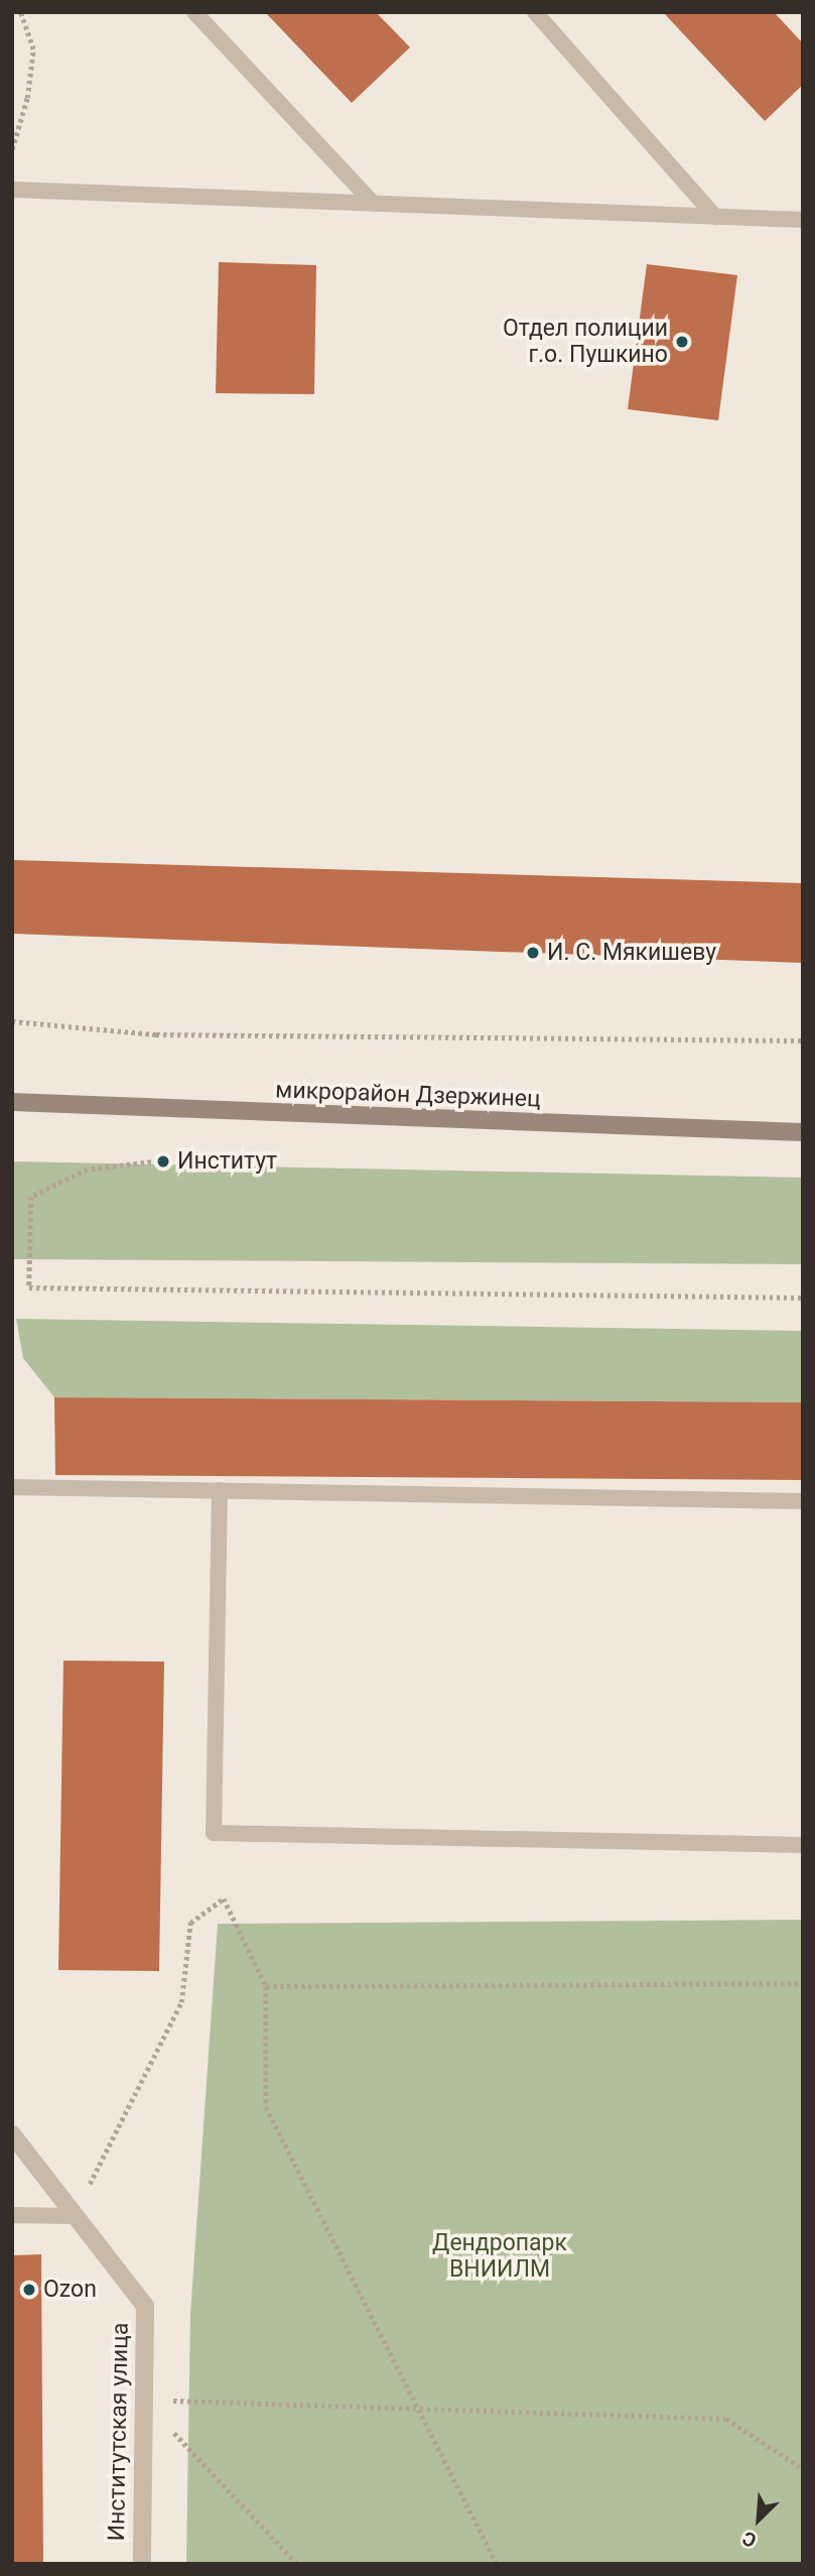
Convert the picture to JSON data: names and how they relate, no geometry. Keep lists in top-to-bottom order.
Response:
{
  "streets": {
    "main road": ["микрорайон Дзержинец"],
    "street": ["Институтская улица"]
  },
  "parks": ["Дендропарк ВНИИЛМ"],
  "places": [
    "Отдел полиции г.о. Пушкино",
    "И. С. Мякишеву",
    "Институт",
    "Ozon"
  ],
  "north": "bottom left"
}
